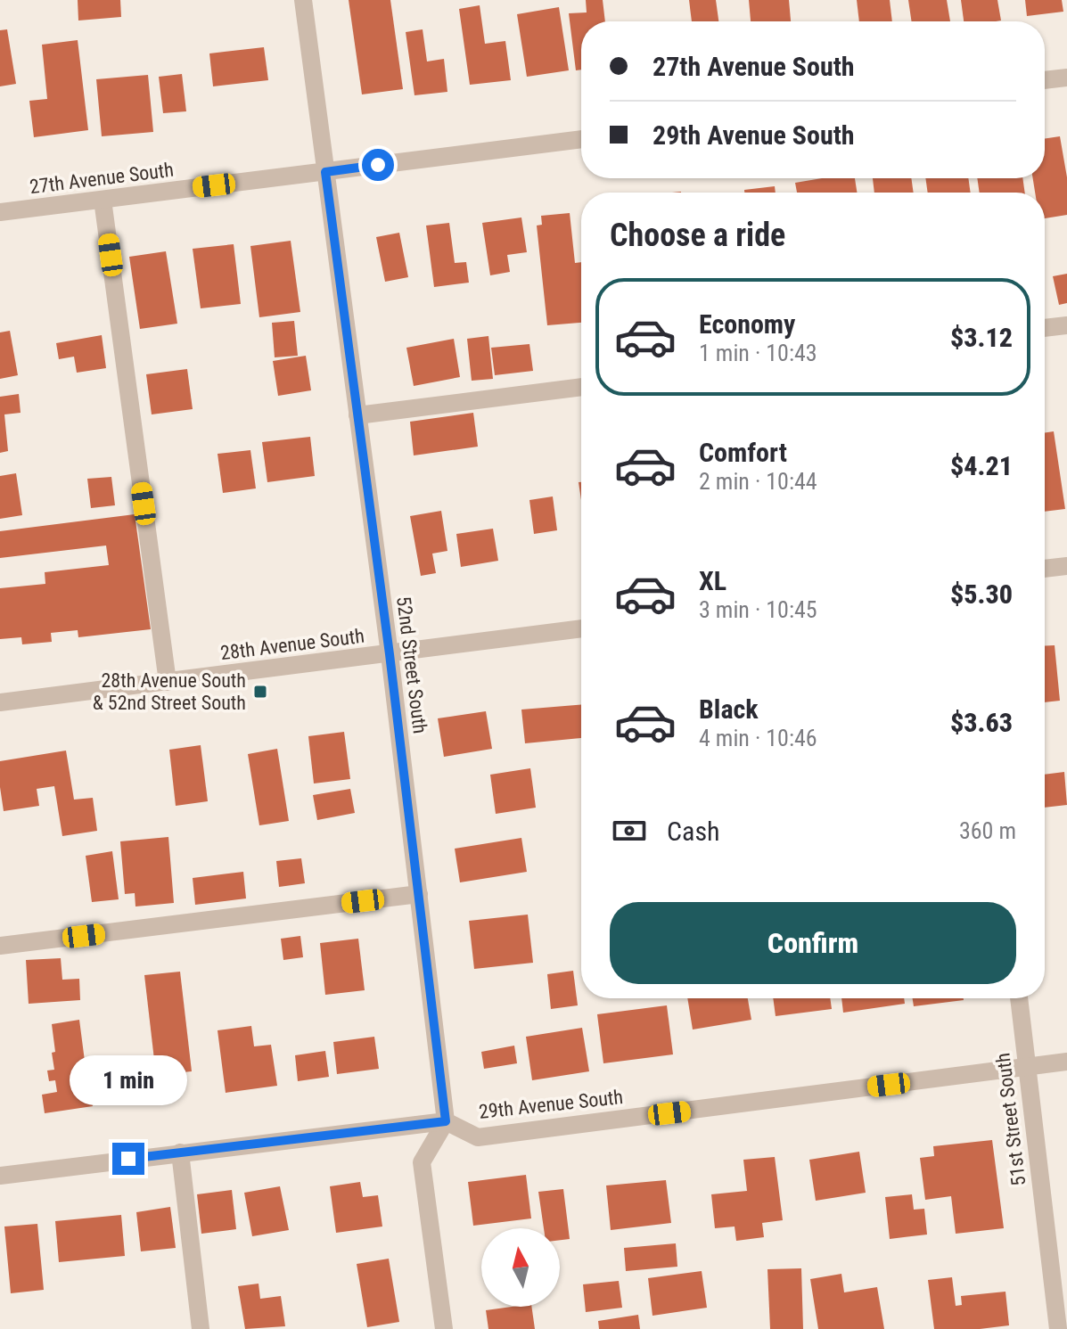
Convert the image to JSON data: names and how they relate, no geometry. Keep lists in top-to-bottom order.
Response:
{
  "streets": {
    "street": [
      "27th Avenue South",
      "28th Avenue South",
      "52nd Street South",
      "29th Avenue South",
      "51st Street South"
    ]
  },
  "crossings": [
    ["27th Avenue South", "52nd Street South"],
    ["28th Avenue South", "52nd Street South"],
    ["52nd Street South", "29th Avenue South"],
    ["29th Avenue South", "51st Street South"]
  ],
  "places": {
    "transit": ["28th Avenue South & 52nd Street South"]
  },
  "north": "top",
  "page": {
    "banner": ["27th Avenue South", "29th Avenue South"],
    "heading": "Choose a ride",
    "list": [
      {
        "name": "Economy",
        "note": "1 min · 10:43",
        "value": "$3.12"
      },
      {
        "name": "Comfort",
        "note": "2 min · 10:44",
        "value": "$4.21"
      },
      {
        "name": "XL",
        "note": "3 min · 10:45",
        "value": "$5.30"
      },
      {
        "name": "Black",
        "note": "4 min · 10:46",
        "value": "$3.63"
      }
    ],
    "pay": ["Cash", "360 m"],
    "buttons": "Confirm",
    "bubble": "1 min"
  }
}
